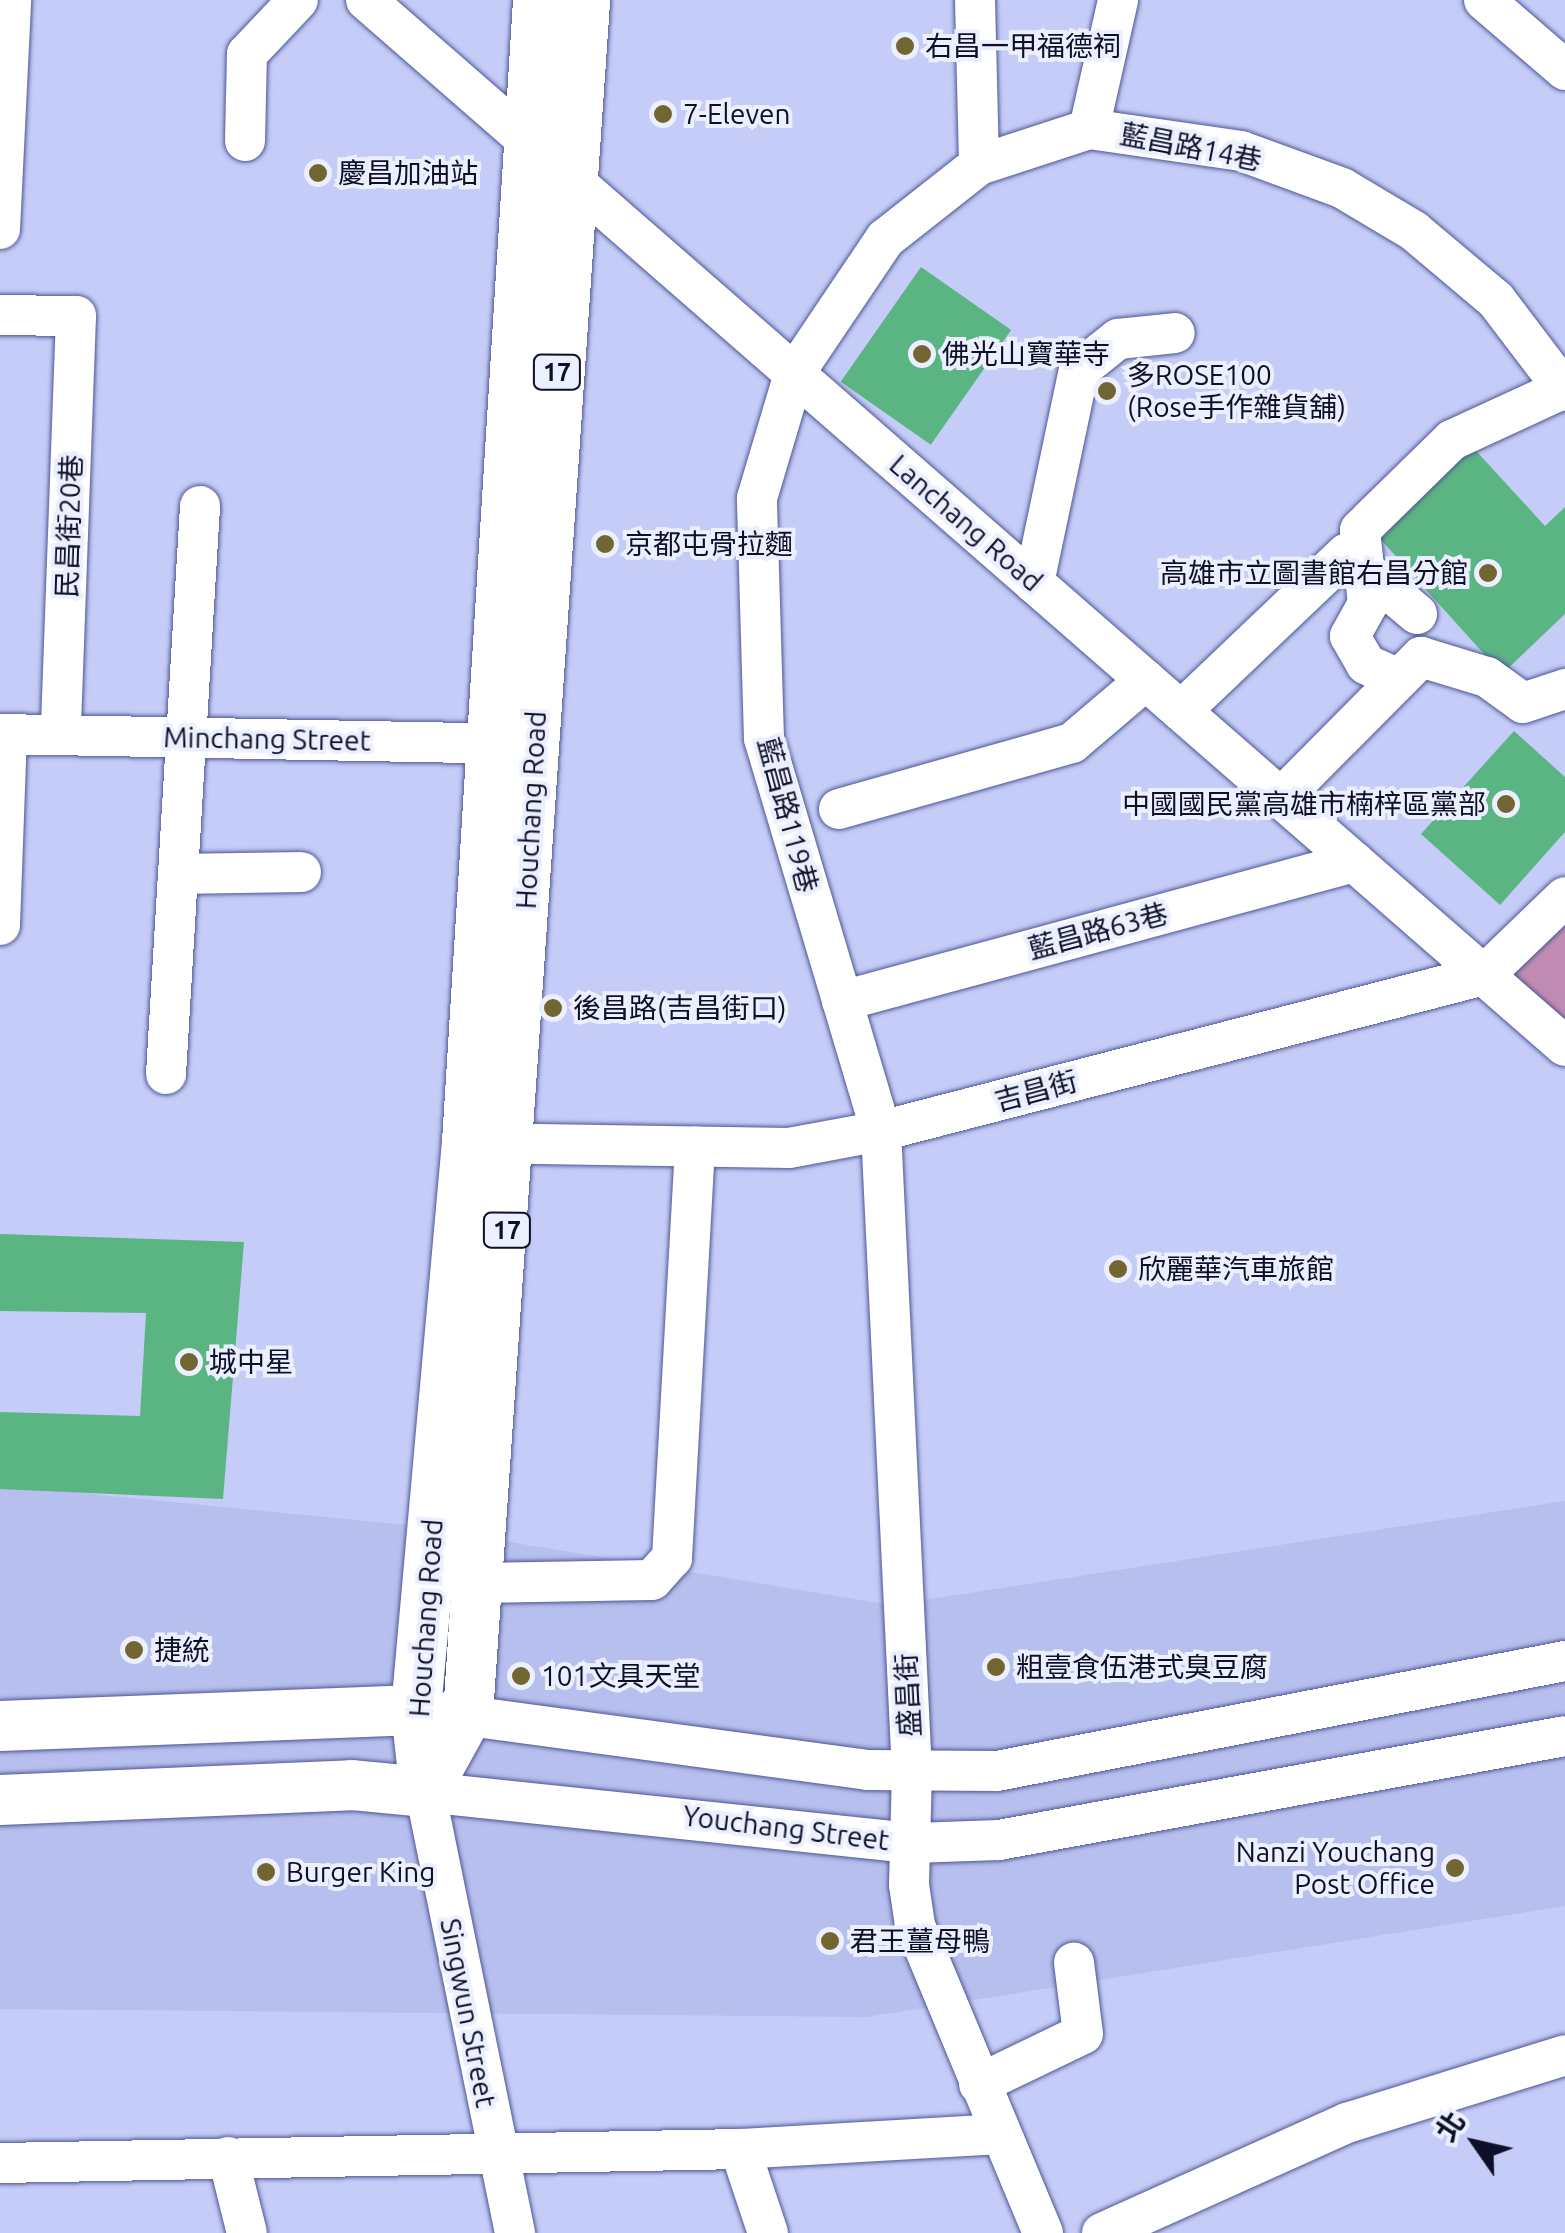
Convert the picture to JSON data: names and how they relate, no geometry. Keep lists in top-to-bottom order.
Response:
{
  "streets": {
    "main road": ["17", "Houchang Road", "Youchang Street"],
    "street": [
      "藍昌路14巷",
      "Lanchang Road",
      "民昌街20巷",
      "Minchang Street",
      "藍昌路119巷",
      "藍昌路63巷",
      "吉昌街",
      "盛昌街",
      "Singwun Street"
    ]
  },
  "crossings": [
    ["藍昌路14巷", "Lanchang Road"],
    ["藍昌路14巷", "藍昌路119巷"],
    ["Lanchang Road", "Houchang Road"],
    ["Lanchang Road", "藍昌路119巷"],
    ["Lanchang Road", "藍昌路63巷"],
    ["Lanchang Road", "吉昌街"],
    ["民昌街20巷", "Minchang Street"],
    ["Minchang Street", "Houchang Road"],
    ["Houchang Road", "吉昌街"],
    ["Houchang Road", "Youchang Street"],
    ["Houchang Road", "Singwun Street"],
    ["藍昌路119巷", "藍昌路63巷"],
    ["藍昌路119巷", "吉昌街"],
    ["藍昌路119巷", "盛昌街"],
    ["吉昌街", "盛昌街"],
    ["盛昌街", "Youchang Street"],
    ["Youchang Street", "Singwun Street"]
  ],
  "places": [
    "右昌一甲福德祠",
    "7-Eleven",
    "慶昌加油站",
    "佛光山寶華寺",
    "多ROSE100 (Rose手作雜貨舖)",
    "京都屯骨拉麵",
    "高雄市立圖書館右昌分館",
    "中國國民黨高雄市楠梓區黨部",
    "後昌路(吉昌街口)",
    "欣麗華汽車旅館",
    "城中星",
    "捷統",
    "粗壹食伍港式臭豆腐",
    "101文具天堂",
    "Nanzi Youchang Post Office",
    "Burger King",
    "君王薑母鴨"
  ],
  "north": "top left"
}
